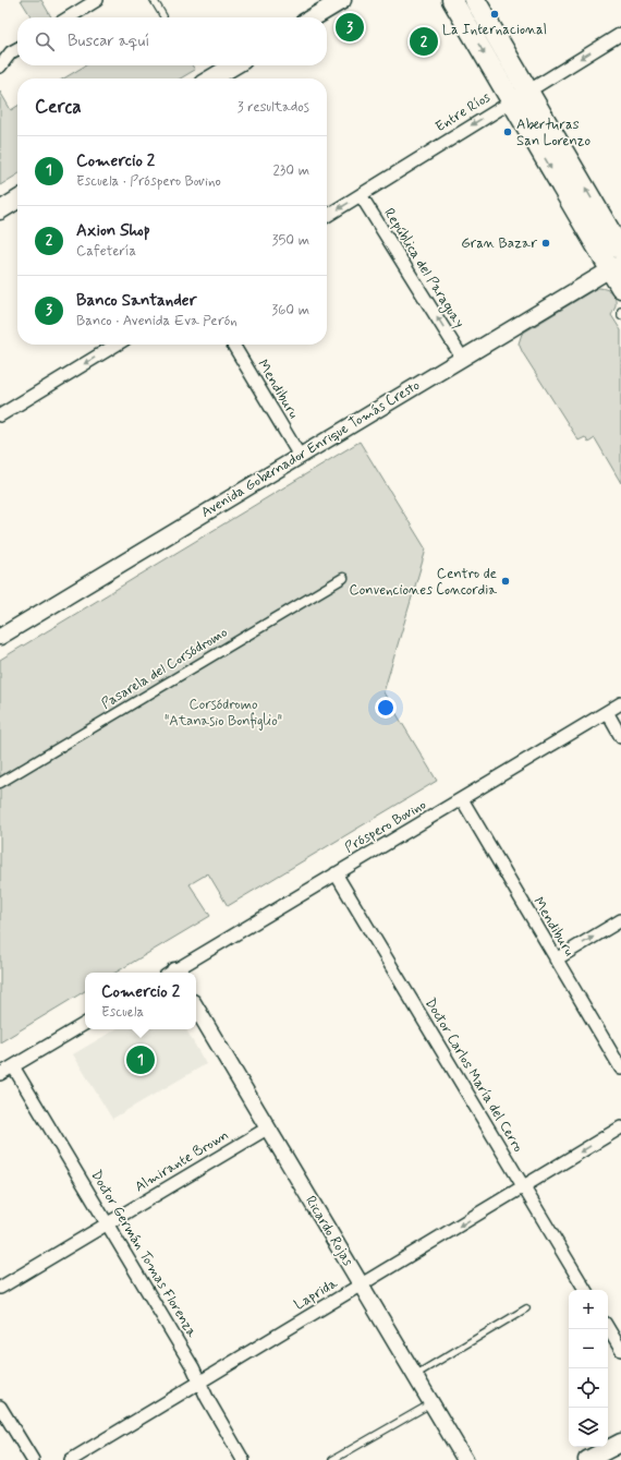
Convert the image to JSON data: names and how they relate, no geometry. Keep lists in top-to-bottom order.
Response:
{
  "streets": {
    "street": [
      "Entre Ríos",
      "República del Paraguay",
      "Mendiburu",
      "Avenida Gobernador Enrique Tomás Cresto",
      "Pasarela del Corsódromo",
      "Próspero Bovino",
      "Doctor Carlos María del Cerro",
      "Almirante Brown",
      "Ricardo Rojas",
      "Doctor Germán Tomas Florenza",
      "Laprida"
    ]
  },
  "crossings": [
    ["Entre Ríos", "República del Paraguay"],
    ["República del Paraguay", "Avenida Gobernador Enrique Tomás Cresto"],
    ["Mendiburu", "Avenida Gobernador Enrique Tomás Cresto"],
    ["Mendiburu", "Próspero Bovino"],
    ["Próspero Bovino", "Doctor Carlos María del Cerro"],
    ["Doctor Carlos María del Cerro", "Laprida"],
    ["Almirante Brown", "Ricardo Rojas"],
    ["Almirante Brown", "Doctor Germán Tomas Florenza"],
    ["Ricardo Rojas", "Laprida"],
    ["Doctor Germán Tomas Florenza", "Laprida"]
  ],
  "one_way": ["Entre Ríos", "República del Paraguay", "Laprida"],
  "parks": ["Corsódromo \"Atanasio Bonfiglio\""],
  "places": [
    "La Internacional",
    "Aberturas San Lorenzo",
    "Gran Bazar",
    "Centro de Convenciones Concordia"
  ],
  "page": {
    "pins": ["3", "2", "1"],
    "search": "Buscar aquí",
    "heading": ["Cerca", "3 resultados"],
    "list": [
      {
        "mark": "1",
        "name": "Comercio 2",
        "note": "Escuela · Próspero Bovino",
        "value": "230 m"
      },
      {
        "mark": "2",
        "name": "Axion Shop",
        "note": "Cafetería",
        "value": "350 m"
      },
      {
        "mark": "3",
        "name": "Banco Santander",
        "note": "Banco · Avenida Eva Perón",
        "value": "360 m"
      }
    ],
    "popup": ["Comercio 2", "Escuela"],
    "map_buttons": ["+", "−"]
  }
}
